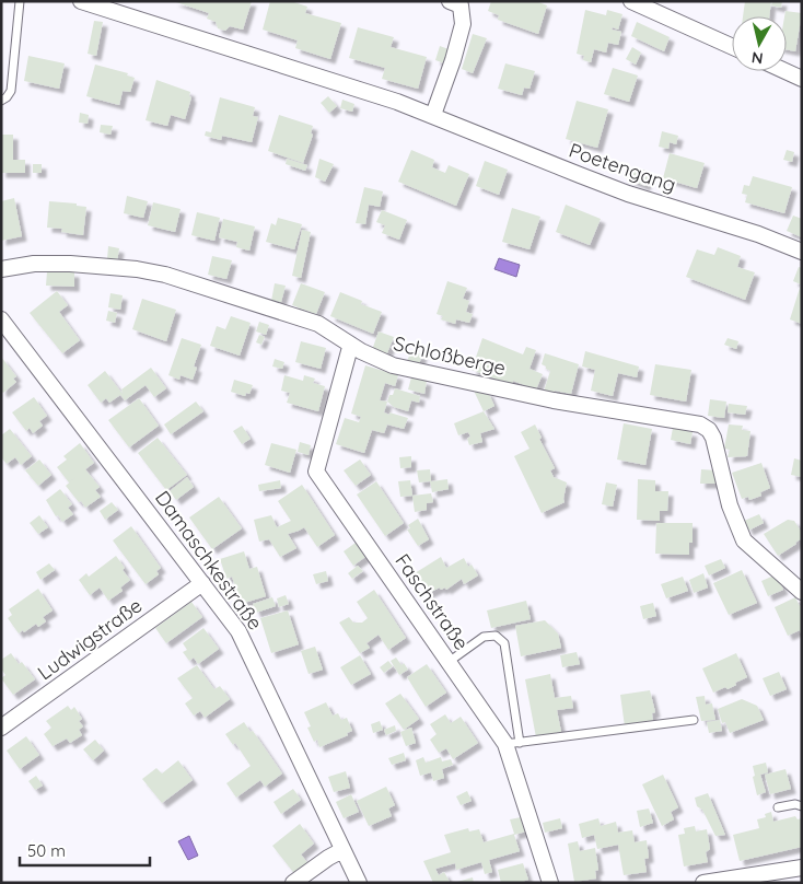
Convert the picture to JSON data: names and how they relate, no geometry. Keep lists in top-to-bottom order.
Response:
{
  "streets": {
    "street": [
      "Poetengang",
      "Schloßberge",
      "Damaschkestraße",
      "Faschstraße",
      "Ludwigstraße"
    ]
  },
  "crossings": [
    ["Schloßberge", "Faschstraße"],
    ["Damaschkestraße", "Ludwigstraße"]
  ],
  "scale_bar": "50 m",
  "north": "bottom"
}
